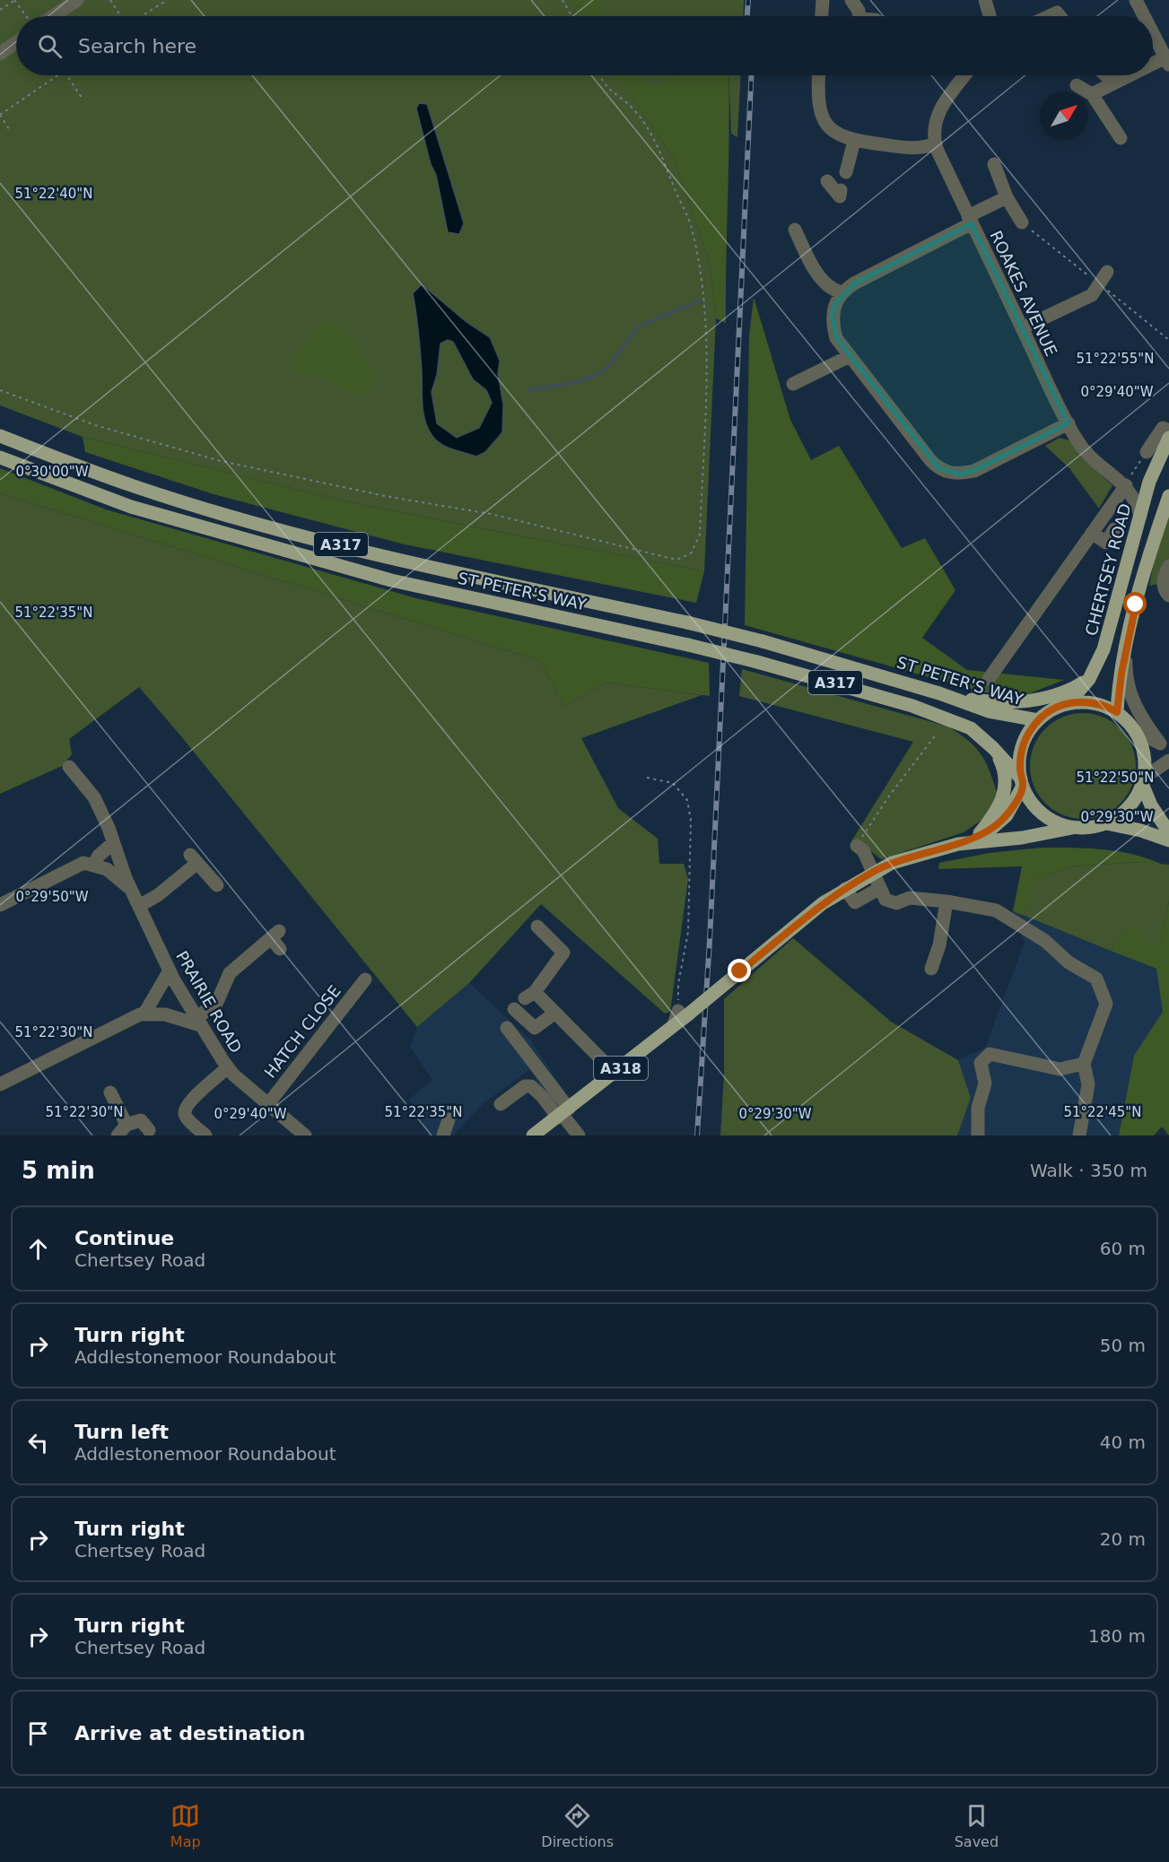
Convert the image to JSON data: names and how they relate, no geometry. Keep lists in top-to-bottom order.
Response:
{
  "streets": {
    "main road": [
      "A317",
      "CHERTSEY ROAD",
      "ST PETER'S WAY",
      "A318"
    ],
    "street": ["ROAKES AVENUE", "PRAIRIE ROAD", "HATCH CLOSE"]
  },
  "crossings": [
    ["ROAKES AVENUE", "CHERTSEY ROAD"],
    ["CHERTSEY ROAD", "ST PETER'S WAY"],
    ["CHERTSEY ROAD", "A318"],
    ["ST PETER'S WAY", "A318"],
    ["PRAIRIE ROAD", "HATCH CLOSE"]
  ],
  "north": "top right",
  "page": {
    "search": "Search here",
    "heading": ["5 min", "Walk · 350 m"],
    "list": [
      ["Continue", "Chertsey Road", "60 m"],
      ["Turn right", "Addlestonemoor Roundabout", "50 m"],
      ["Turn left", "Addlestonemoor Roundabout", "40 m"],
      ["Turn right", "Chertsey Road", "20 m"],
      ["Turn right", "Chertsey Road", "180 m"],
      "Arrive at destination"
    ],
    "nav": ["Map", "Directions", "Saved"]
  },
  "coordinates": [
    "51°22'40\"N",
    "51°22'55\"N",
    "0°29'40\"W",
    "0°30'00\"W",
    "51°22'35\"N",
    "51°22'50\"N",
    "0°29'30\"W",
    "0°29'50\"W",
    "51°22'30\"N",
    "51°22'45\"N"
  ]
}
